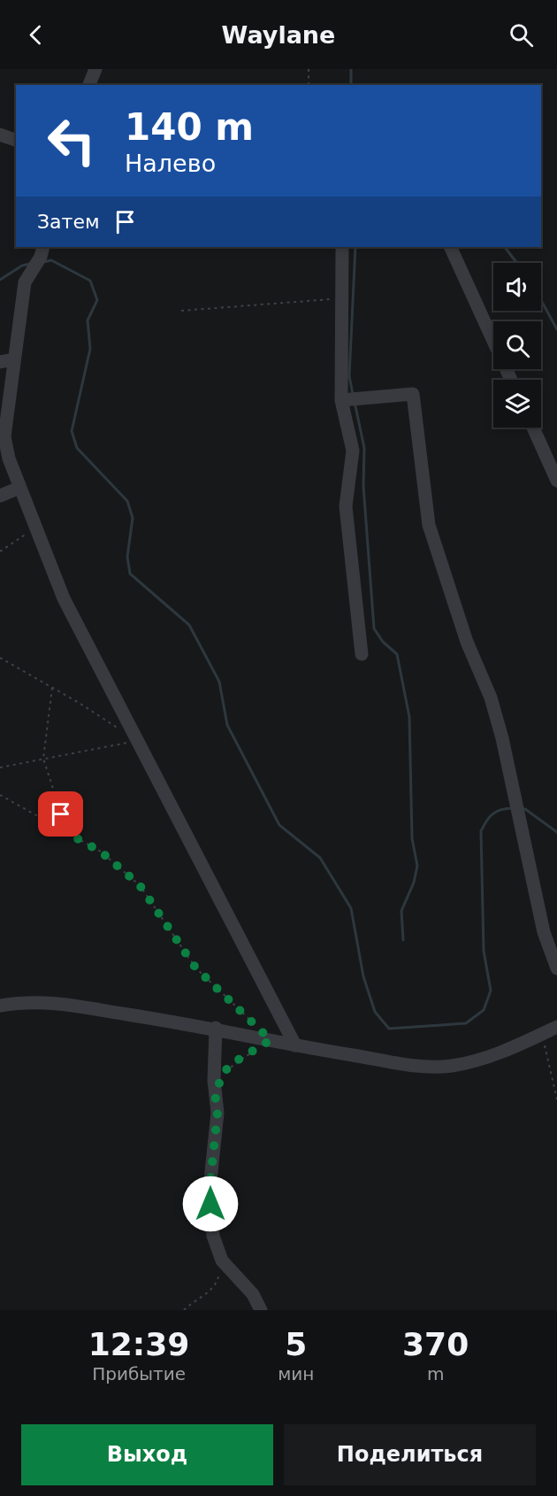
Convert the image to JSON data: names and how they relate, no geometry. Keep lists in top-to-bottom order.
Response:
{
  "page": {
    "header": "Waylane",
    "turn": ["140 m", "Налево"],
    "then": "Затем",
    "eta": [
      "12:39",
      "Прибытие",
      "5",
      "мин",
      "370",
      "m"
    ],
    "buttons": ["Выход", "Поделиться"]
  }
}
